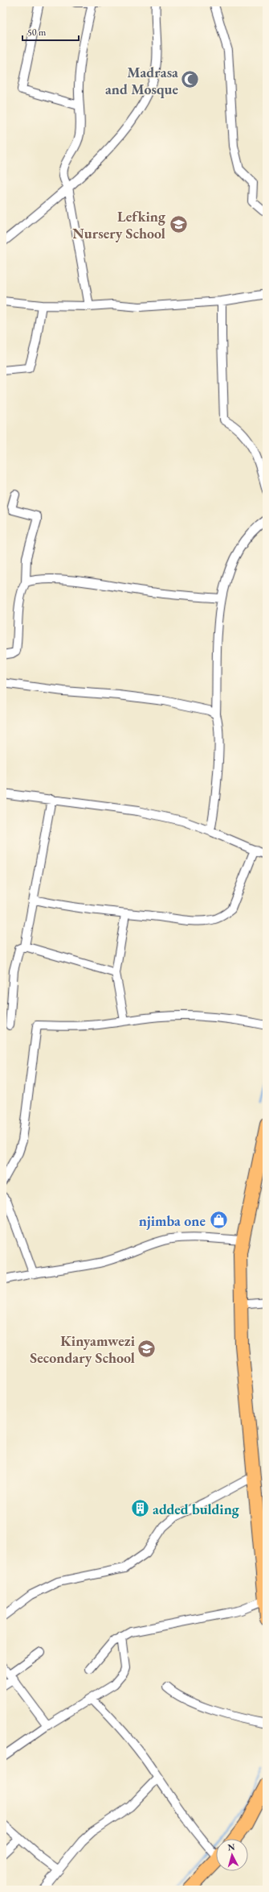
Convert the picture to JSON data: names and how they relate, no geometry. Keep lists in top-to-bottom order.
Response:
{
  "places": {
    "mosque": ["Madrasa and Mosque"],
    "school or university": ["Lefking Nursery School", "Kinyamwezi Secondary School"],
    "shop": ["njimba one"],
    "building": ["added bulding"]
  },
  "scale_bar": "50 m",
  "north": "top"
}
